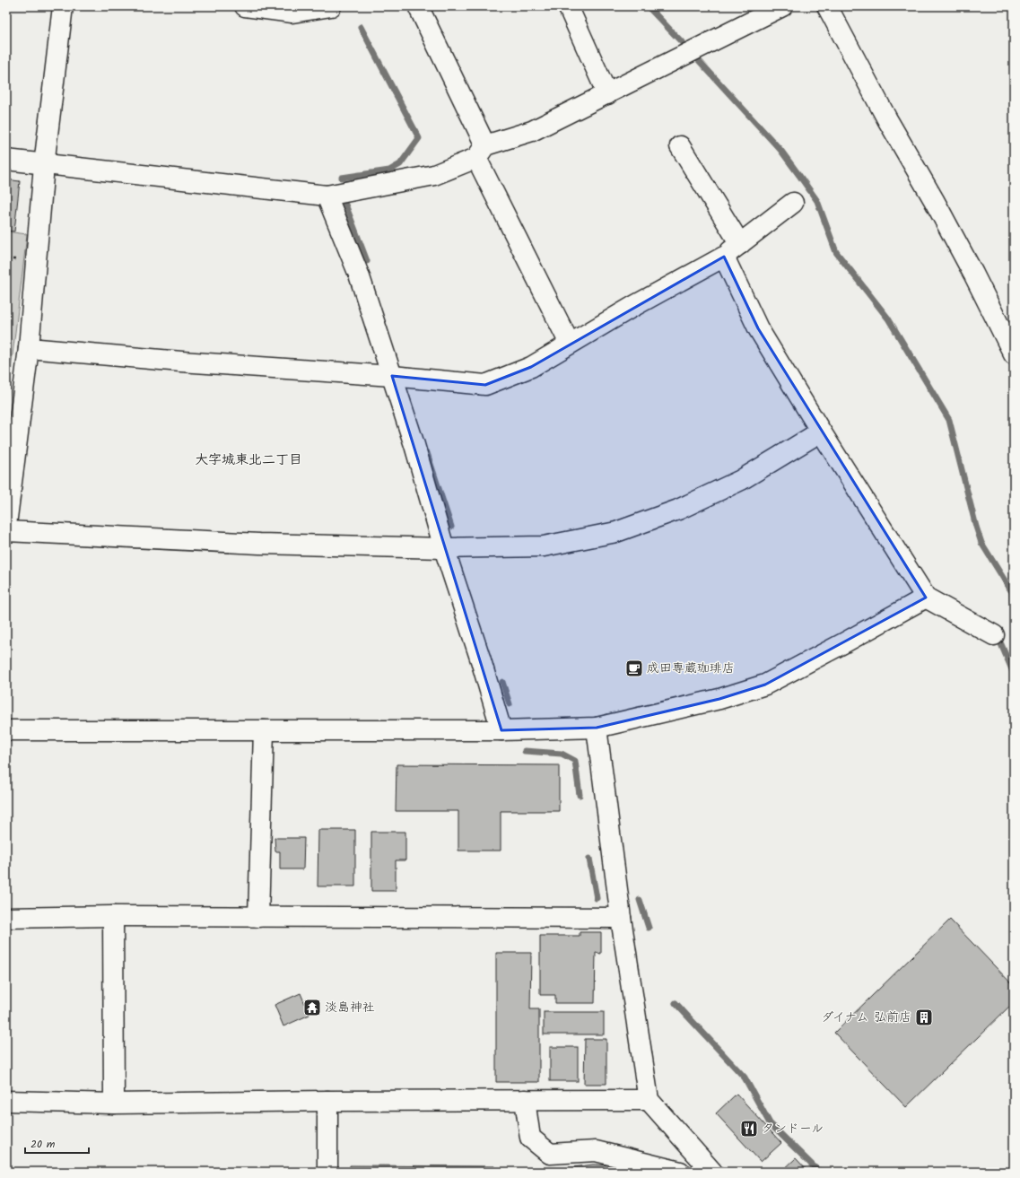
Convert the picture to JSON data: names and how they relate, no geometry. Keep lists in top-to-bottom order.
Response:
{
  "districts": ["大字城東北二丁目"],
  "places": {
    "cafe": ["成田専蔵珈琲店"],
    "temple": ["淡島神社"],
    "building": ["ダイナム 弘前店"],
    "restaurant": ["タンドール"]
  },
  "scale_bar": "20 m"
}
